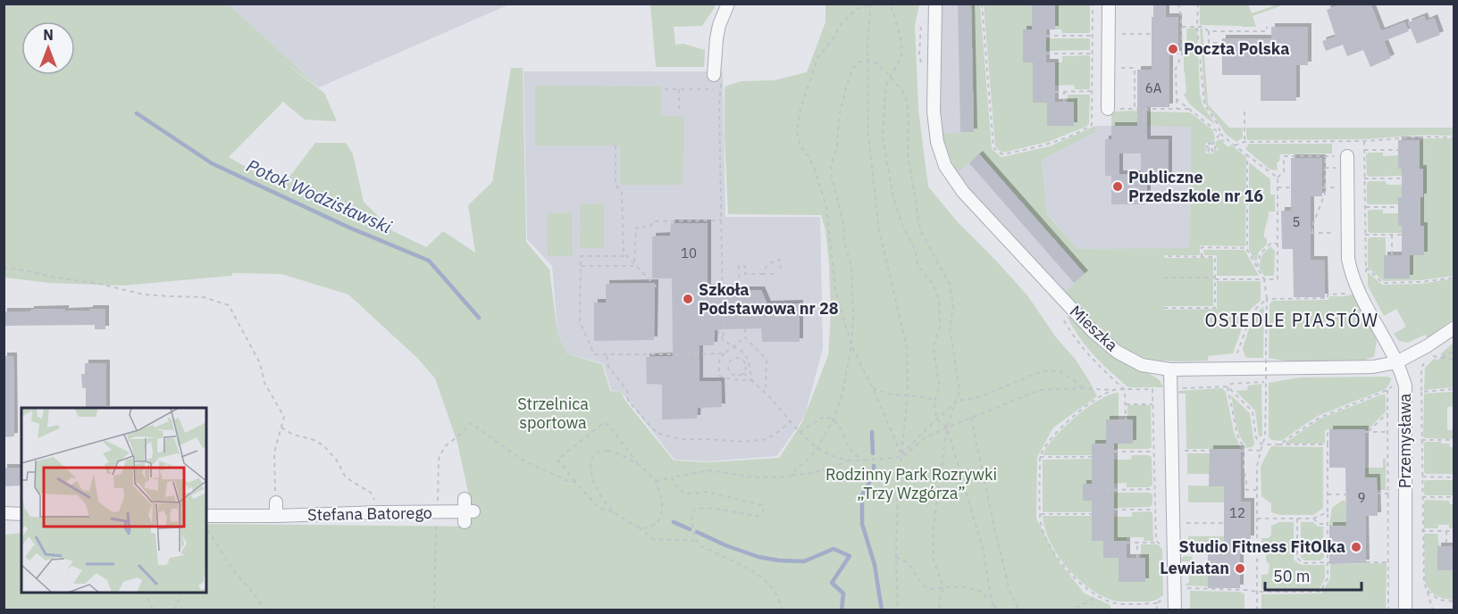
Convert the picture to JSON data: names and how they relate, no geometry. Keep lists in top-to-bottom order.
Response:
{
  "streets": {
    "street": ["Mieszka", "Przemysława", "Stefana Batorego"]
  },
  "crossings": [
    ["Mieszka", "Przemysława"]
  ],
  "districts": ["OSIEDLE PIASTÓW"],
  "water": ["Potok Wodzisławski"],
  "parks": ["Strzelnica sportowa", "Rodzinny Park Rozrywki „Trzy Wzgórza”"],
  "places": [
    "Poczta Polska",
    "Publiczne Przedszkole nr 16",
    "Szkoła Podstawowa nr 28",
    "Studio Fitness FitOlka",
    "Lewiatan"
  ],
  "house_numbers": [
    "6A",
    "5",
    "10",
    "9",
    "12"
  ],
  "scale_bar": "50 m",
  "north": "top"
}
